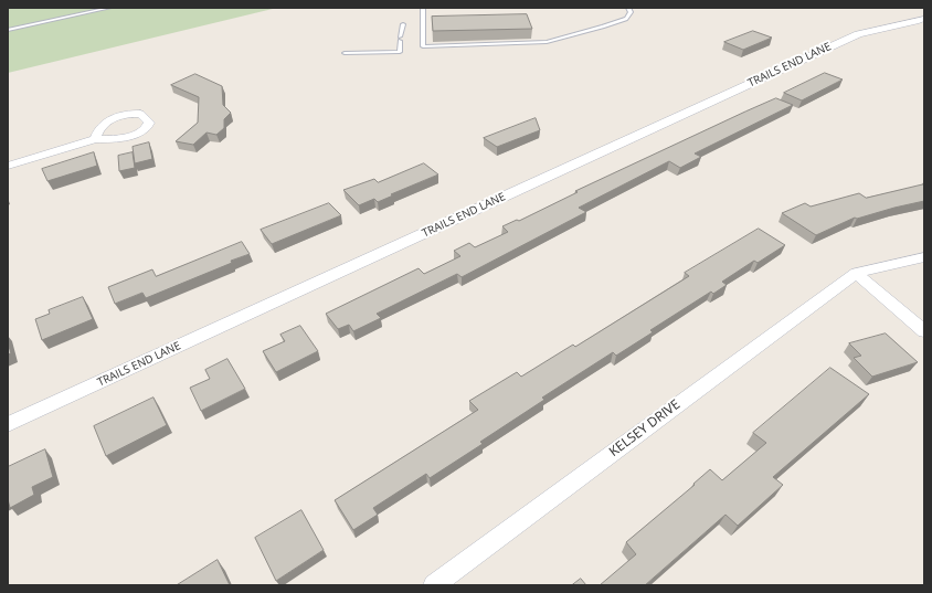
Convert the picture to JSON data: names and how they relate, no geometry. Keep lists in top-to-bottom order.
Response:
{
  "streets": {
    "street": ["TRAILS END LANE", "KELSEY DRIVE"]
  }
}
